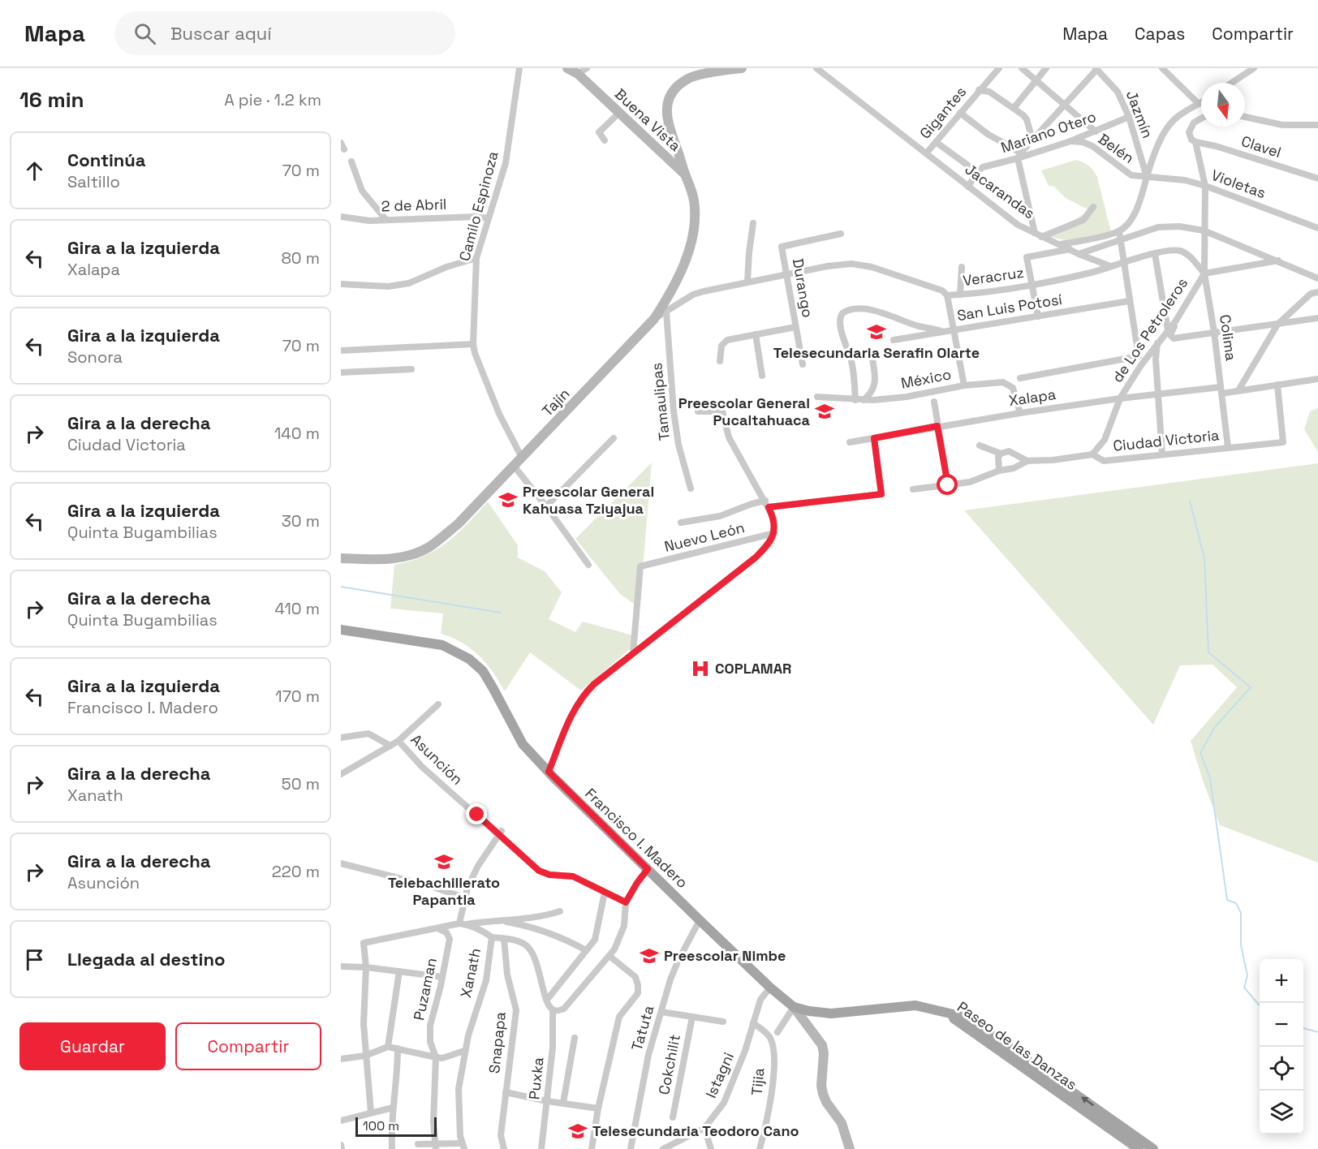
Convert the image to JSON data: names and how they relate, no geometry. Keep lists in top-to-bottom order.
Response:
{
  "streets": {
    "main road": [
      "Buena Vista",
      "Tajín",
      "Francisco I. Madero",
      "Paseo de las Danzas"
    ],
    "street": [
      "Gigantes",
      "Jazmín",
      "Mariano Otero",
      "Clavel",
      "Belén",
      "Violetas",
      "Jacarandas",
      "2 de Abril",
      "Camilo Espinoza",
      "Veracruz",
      "Durango",
      "San Luis Potosí",
      "de Los Petroleros",
      "Colima",
      "México",
      "Xalapa",
      "Tamaulipas",
      "Ciudad Victoria",
      "Nuevo León",
      "Asunción",
      "Xanath",
      "Puzaman",
      "Tatuta",
      "Snapapa",
      "Cokchilit",
      "Istagni",
      "Puxka",
      "Tijia"
    ]
  },
  "crossings": [
    ["Gigantes", "Jacarandas"],
    ["Jazmín", "Mariano Otero"],
    ["Jazmín", "Belén"],
    ["Jazmín", "Violetas"],
    ["Buena Vista", "Tajín"],
    ["Mariano Otero", "Belén"],
    ["Clavel", "Colima"],
    ["Belén", "Violetas"],
    ["Violetas", "Colima"],
    ["Jacarandas", "Veracruz"],
    ["2 de Abril", "Camilo Espinoza"],
    ["Camilo Espinoza", "Tajín"],
    ["Veracruz", "Durango"],
    ["Veracruz", "de Los Petroleros"],
    ["Veracruz", "Colima"],
    ["Veracruz", "Tamaulipas"],
    ["Veracruz", "Tajín"],
    ["de Los Petroleros", "Colima"],
    ["de Los Petroleros", "Xalapa"],
    ["de Los Petroleros", "Ciudad Victoria"],
    ["Colima", "Xalapa"],
    ["Colima", "Ciudad Victoria"],
    ["México", "Xalapa"],
    ["Xalapa", "Ciudad Victoria"],
    ["Francisco I. Madero", "Tatuta"],
    ["Francisco I. Madero", "Paseo de las Danzas"],
    ["Francisco I. Madero", "Istagni"],
    ["Xanath", "Snapapa"],
    ["Xanath", "Puxka"],
    ["Istagni", "Tijia"]
  ],
  "places": {
    "school or university": [
      "Telesecundaria Serafin Olarte",
      "Preescolar General Pucaltahuaca",
      "Preescolar General Kahuasa Tziyajua",
      "Telebachillerato Papantla",
      "Preescolar Nimbe",
      "Telesecundaria Teodoro Cano"
    ],
    "hospital": ["COPLAMAR"]
  },
  "scale_bar": "100 m",
  "north": "bottom",
  "page": {
    "header": "Mapa",
    "search": "Buscar aquí",
    "nav": ["Mapa", "Capas", "Compartir"],
    "heading": ["16 min", "A pie · 1.2 km"],
    "list": [
      ["Continúa", "Saltillo", "70 m"],
      ["Gira a la izquierda", "Xalapa", "80 m"],
      ["Gira a la izquierda", "Sonora", "70 m"],
      ["Gira a la derecha", "Ciudad Victoria", "140 m"],
      ["Gira a la izquierda", "Quinta Bugambilias", "30 m"],
      ["Gira a la derecha", "Quinta Bugambilias", "410 m"],
      ["Gira a la izquierda", "Francisco I. Madero", "170 m"],
      ["Gira a la derecha", "Xanath", "50 m"],
      ["Gira a la derecha", "Asunción", "220 m"],
      "Llegada al destino"
    ],
    "map_buttons": ["+", "−"],
    "buttons": ["Guardar", "Compartir"],
    "scale": "100 m"
  }
}
